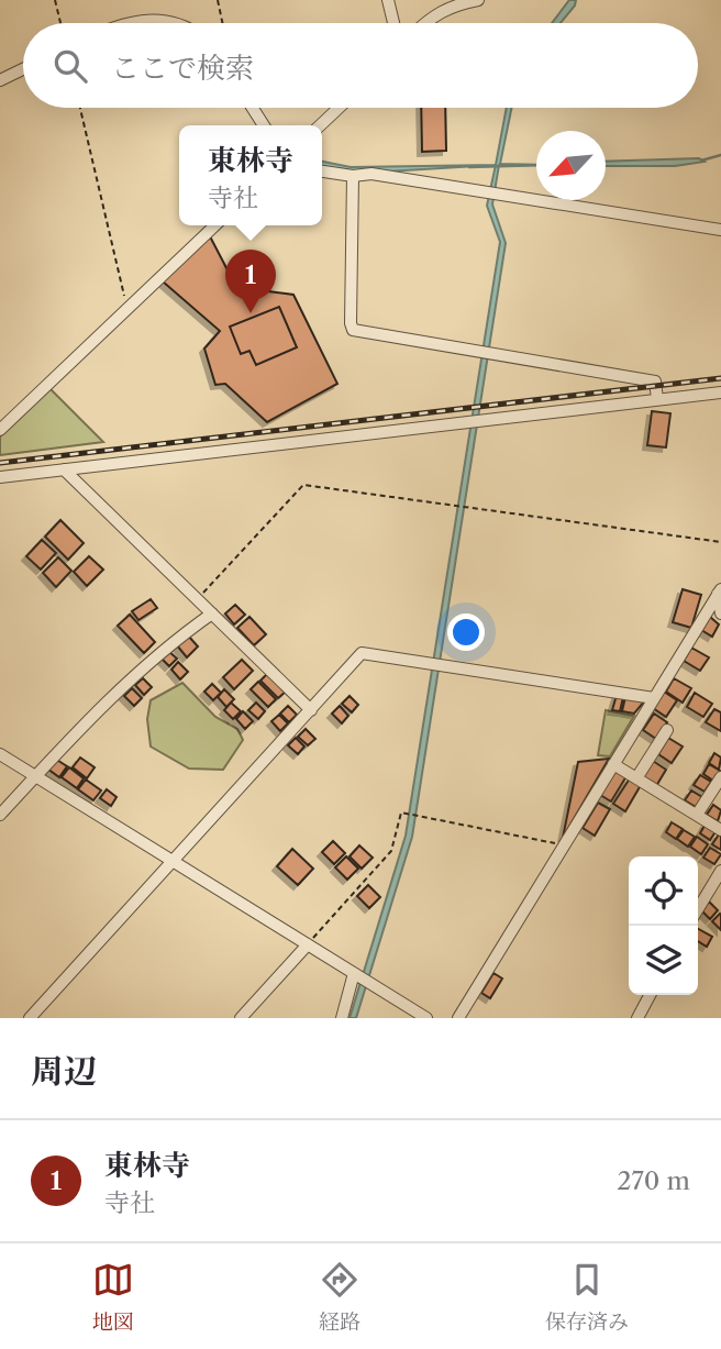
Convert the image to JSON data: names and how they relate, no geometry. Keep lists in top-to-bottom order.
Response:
{
  "north": "bottom left",
  "page": {
    "search": "ここで検索",
    "popup": ["東林寺", "寺社"],
    "pins": "1",
    "heading": "周辺",
    "list": [
      {
        "mark": "1",
        "name": "東林寺",
        "note": "寺社",
        "value": "270 m"
      }
    ],
    "nav": ["地図", "経路", "保存済み"]
  }
}
